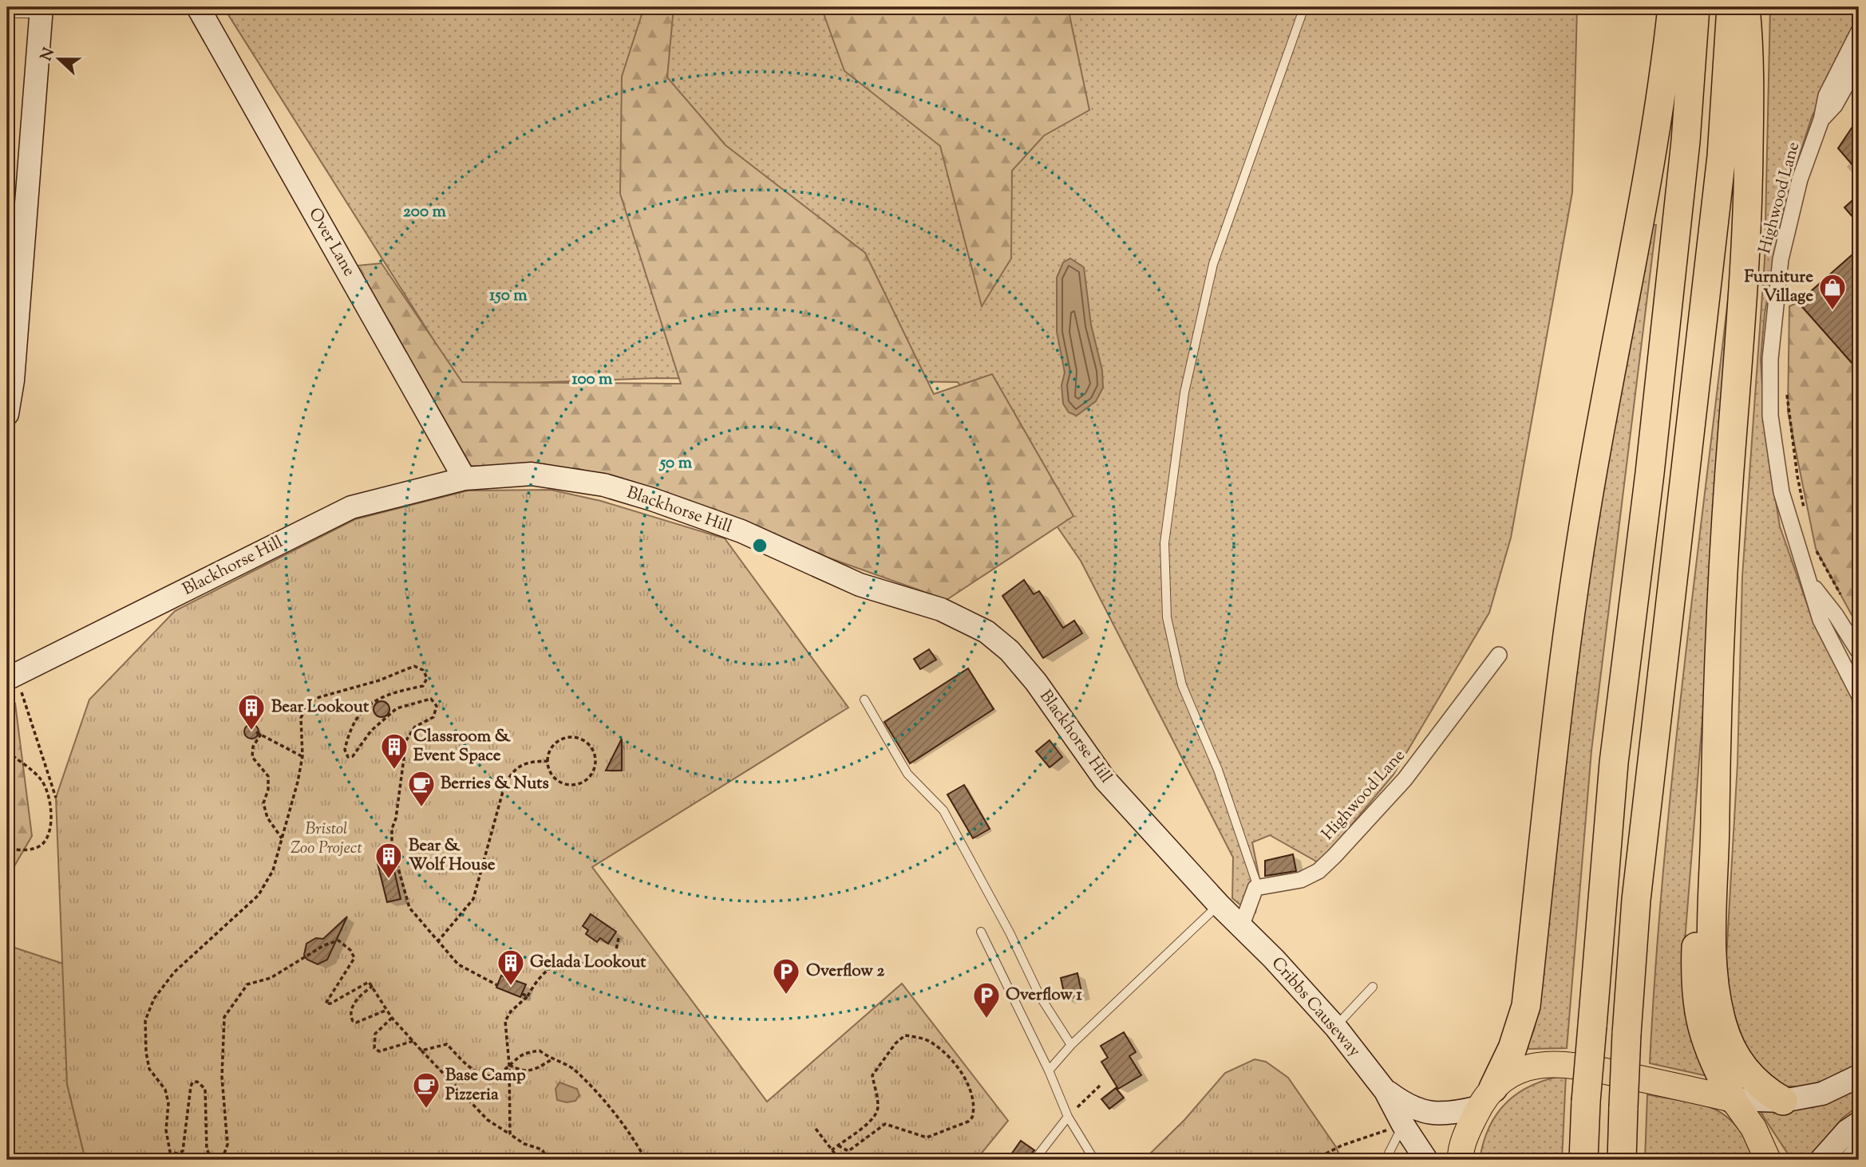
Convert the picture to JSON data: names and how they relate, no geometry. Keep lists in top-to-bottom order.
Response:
{
  "streets": {
    "main road": ["Over Lane", "Blackhorse Hill", "Cribbs Causeway"],
    "street": ["Highwood Lane"]
  },
  "crossings": [
    ["Over Lane", "Blackhorse Hill"],
    ["Blackhorse Hill", "Cribbs Causeway"]
  ],
  "parks": ["Bristol Zoo Project"],
  "places": {
    "shop": ["Furniture Village"],
    "building": [
      "Bear Lookout",
      "Classroom & Event Space",
      "Bear & Wolf House",
      "Gelada Lookout"
    ],
    "cafe": ["Berries & Nuts", "Base Camp Pizzeria"],
    "parking": ["Overflow 2", "Overflow 1"]
  },
  "north": "left",
  "rings": [
    "200 m",
    "150 m",
    "100 m",
    "50 m"
  ]
}
